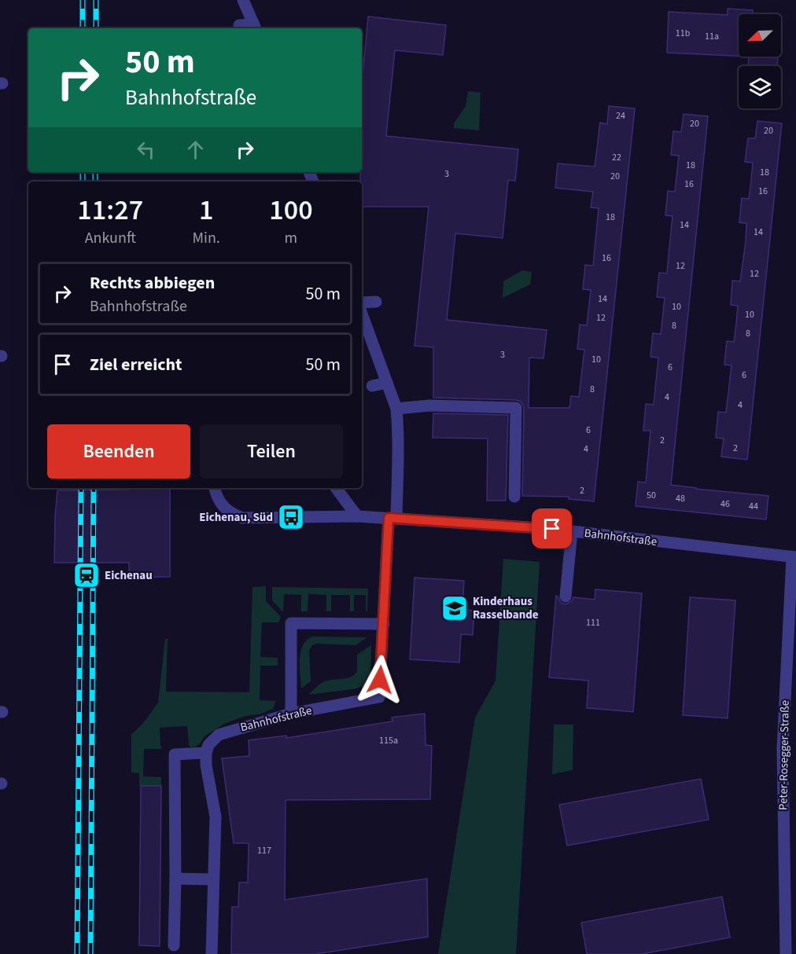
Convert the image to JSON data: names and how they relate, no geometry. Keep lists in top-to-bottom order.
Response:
{
  "streets": {
    "street": ["Bahnhofstraße", "Peter-Rosegger-Straße"]
  },
  "crossings": [
    ["Bahnhofstraße", "Peter-Rosegger-Straße"]
  ],
  "places": {
    "bus stop": ["Eichenau, Süd"],
    "station": ["Eichenau"],
    "school or university": ["Kinderhaus Rasselbande"]
  },
  "house_numbers": [
    "11b",
    "11a",
    "24",
    "20",
    "20",
    "22",
    "18",
    "18",
    "3",
    "20",
    "16",
    "16",
    "18",
    "14",
    "14",
    "16",
    "12",
    "12",
    "14",
    "10",
    "10",
    "12",
    "8",
    "8",
    "3",
    "10",
    "6",
    "6",
    "8",
    "4",
    "4",
    "6",
    "2",
    "2",
    "4",
    "2",
    "50",
    "48",
    "46",
    "44",
    "111",
    "115a",
    "117"
  ],
  "north": "bottom left",
  "page": {
    "turn": ["50 m", "Bahnhofstraße"],
    "eta": [
      "11:27",
      "Ankunft",
      "1",
      "Min.",
      "100",
      "m"
    ],
    "list": [
      {
        "name": "Rechts abbiegen",
        "note": "Bahnhofstraße",
        "value": "50 m"
      },
      {
        "name": "Ziel erreicht",
        "value": "50 m"
      }
    ],
    "buttons": ["Beenden", "Teilen"]
  }
}
